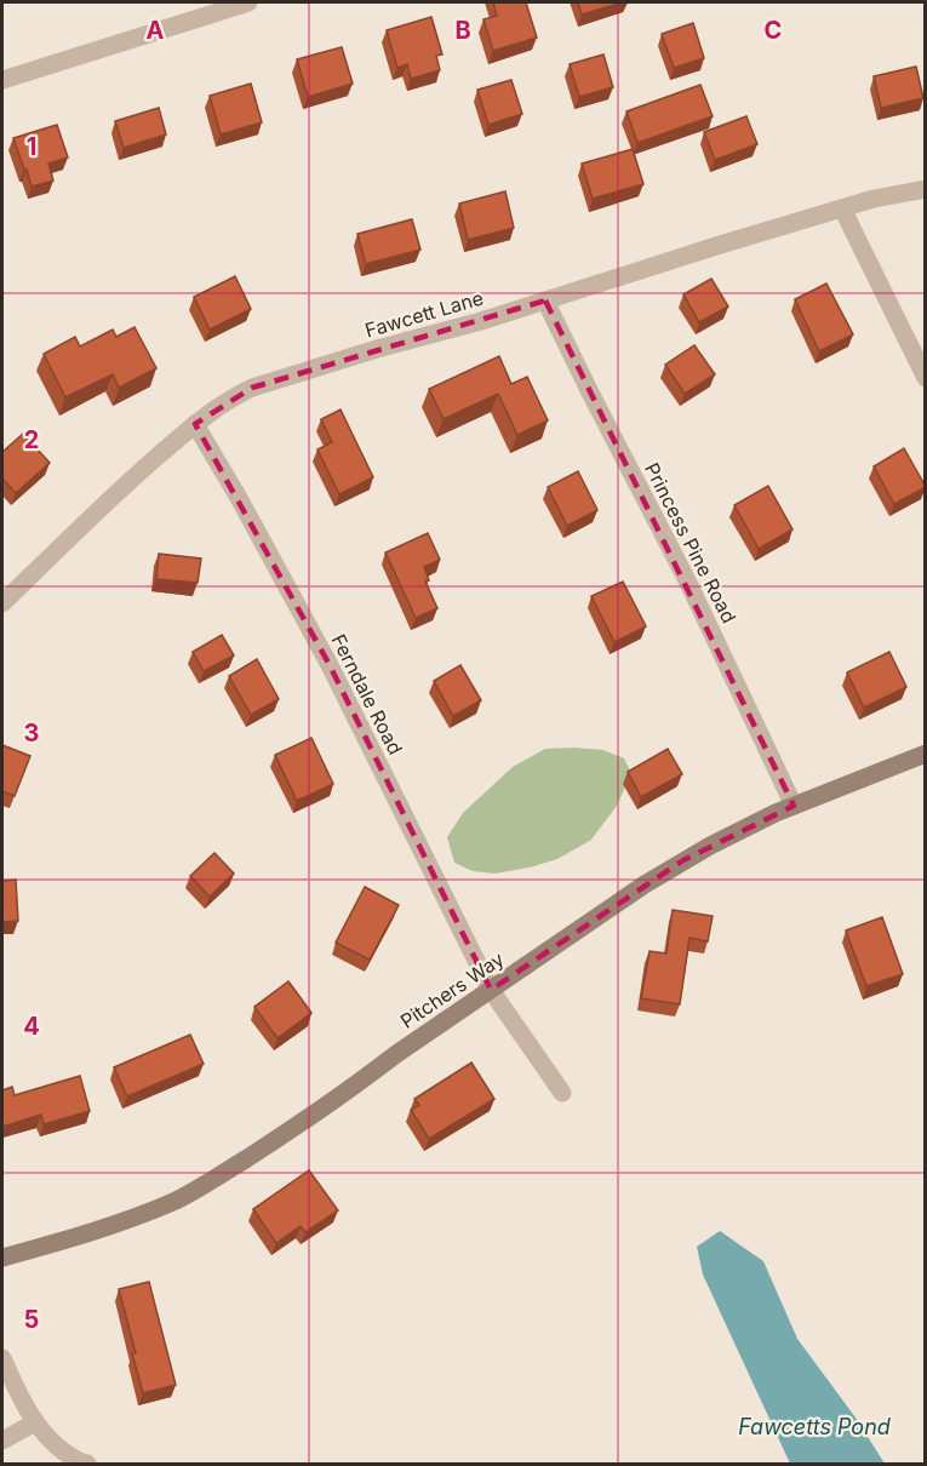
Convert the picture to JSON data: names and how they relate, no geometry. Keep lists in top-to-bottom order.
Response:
{
  "streets": {
    "main road": ["Pitchers Way"],
    "street": ["Fawcett Lane", "Princess Pine Road", "Ferndale Road"]
  },
  "crossings": [
    ["Fawcett Lane", "Princess Pine Road"],
    ["Fawcett Lane", "Ferndale Road"],
    ["Princess Pine Road", "Pitchers Way"],
    ["Ferndale Road", "Pitchers Way"]
  ],
  "water": ["Fawcetts Pond"],
  "grid": {
    "columns": ["A", "B", "C"],
    "rows": [
      "1",
      "2",
      "3",
      "4",
      "5"
    ]
  }
}
